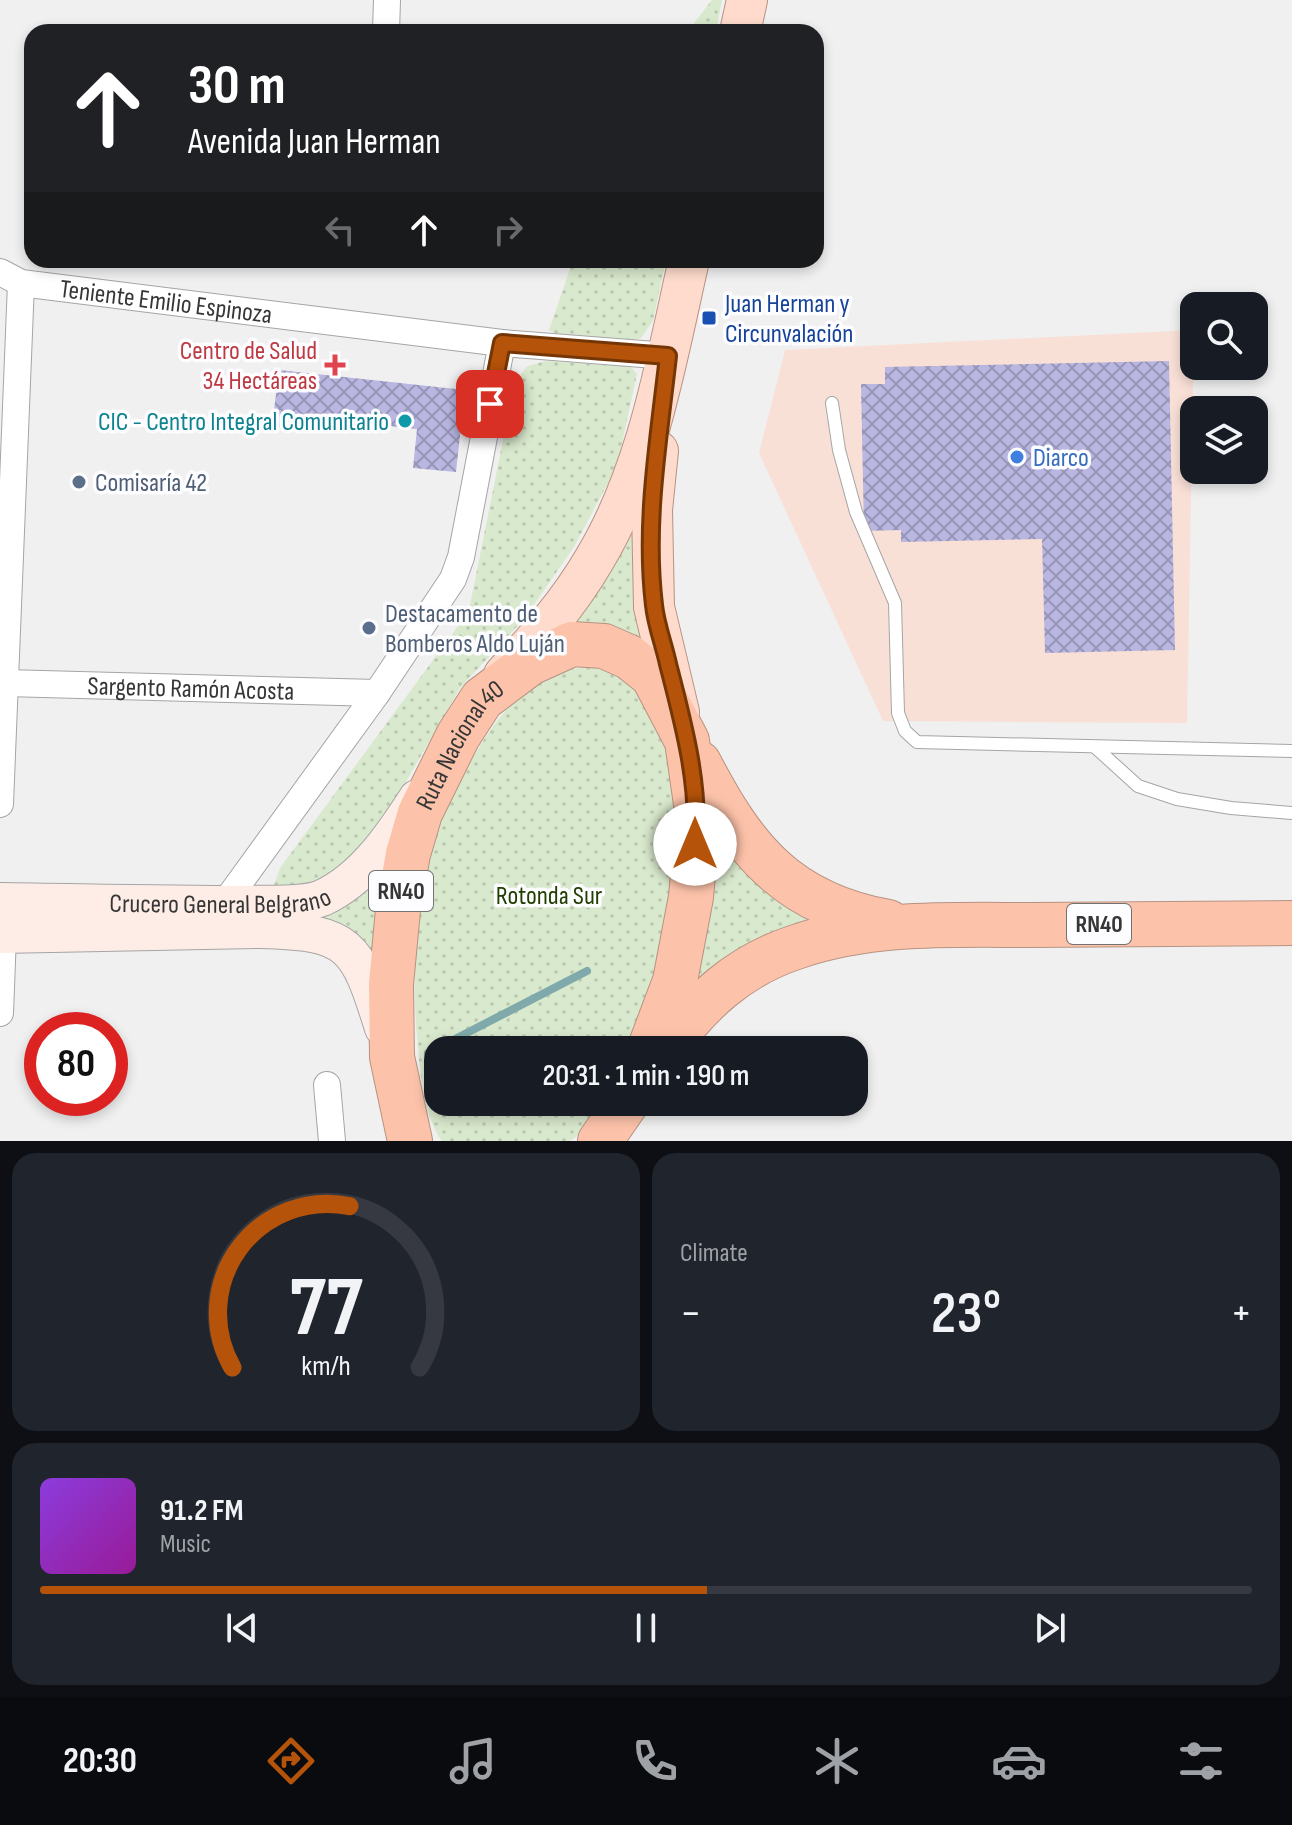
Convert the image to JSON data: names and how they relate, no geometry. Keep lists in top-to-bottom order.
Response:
{
  "streets": {
    "highway": ["Ruta Nacional 40", "RN40"],
    "street": ["Teniente Emilio Espinoza", "Sargento Ramón Acosta", "Crucero General Belgrano"]
  },
  "crossings": [
    ["Ruta Nacional 40", "RN40"],
    ["Ruta Nacional 40", "Crucero General Belgrano"]
  ],
  "parks": ["Rotonda Sur"],
  "places": {
    "transit": ["Juan Herman y Circunvalación"],
    "health": ["Centro de Salud 34 Hectáreas"],
    "other": [
      "CIC - Centro Integral Comunitario",
      "Diarco",
      "Comisaría 42",
      "Destacamento de Bomberos Aldo Luján"
    ]
  },
  "page": {
    "turn": ["30 m", "Avenida Juan Herman"],
    "limit": "80",
    "trip": "20:31 · 1 min · 190 m",
    "tile": "Climate",
    "heat": ["−", "23°", "+"],
    "song": ["91.2 FM", "Music"],
    "tabs": "20:30",
    "gauge": ["77", "km/h"]
  }
}
